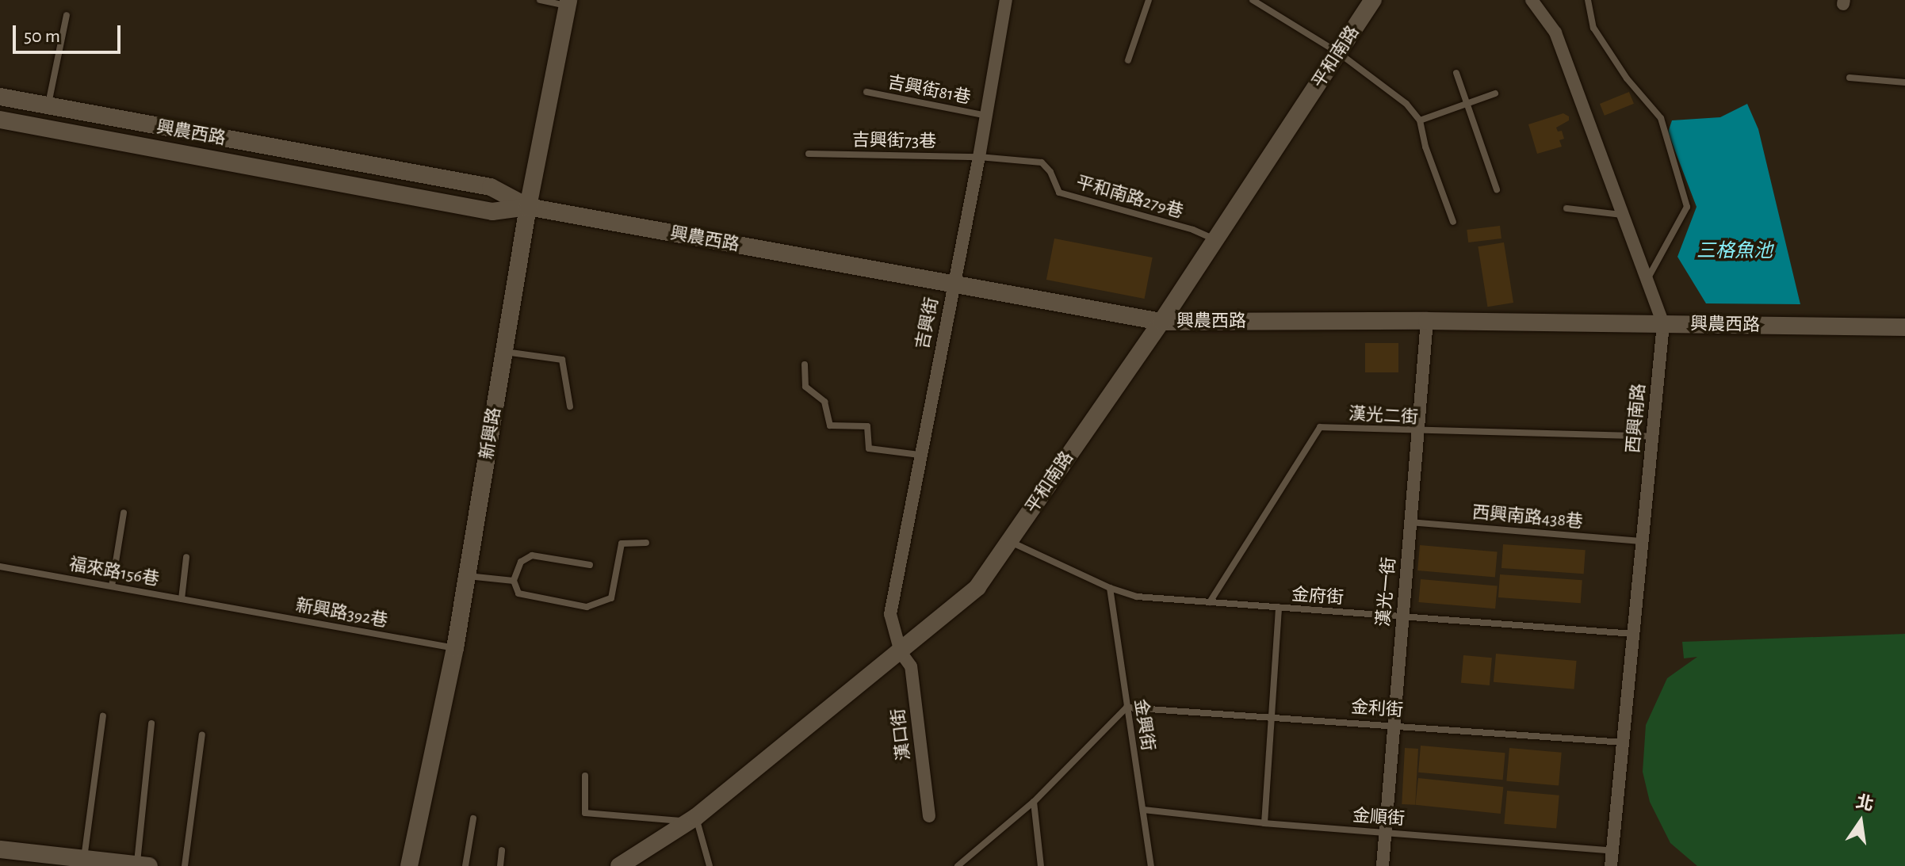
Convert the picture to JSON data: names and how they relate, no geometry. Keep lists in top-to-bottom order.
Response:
{
  "streets": {
    "main road": ["平和南路", "興農西路", "新興路"],
    "street": [
      "吉興街",
      "西興南路",
      "漢光一街",
      "漢口街"
    ],
    "lane": [
      "吉興街81巷",
      "吉興街73巷",
      "平和南路279巷",
      "漢光二街",
      "西興南路438巷",
      "福來路156巷",
      "金府街",
      "新興路392巷",
      "金利街",
      "金興街",
      "金順街"
    ]
  },
  "crossings": [
    ["平和南路", "興農西路"],
    ["平和南路", "平和南路279巷"],
    ["平和南路", "吉興街"],
    ["平和南路", "金府街"],
    ["平和南路", "漢口街"],
    ["吉興街81巷", "吉興街"],
    ["興農西路", "吉興街"],
    ["興農西路", "西興南路"],
    ["興農西路", "新興路"],
    ["興農西路", "漢光一街"],
    ["吉興街73巷", "平和南路279巷"],
    ["吉興街73巷", "吉興街"],
    ["平和南路279巷", "吉興街"],
    ["吉興街", "漢口街"],
    ["漢光二街", "西興南路"],
    ["漢光二街", "漢光一街"],
    ["漢光二街", "金府街"],
    ["西興南路", "西興南路438巷"],
    ["西興南路", "金府街"],
    ["西興南路", "金利街"],
    ["西興南路", "金順街"],
    ["新興路", "新興路392巷"],
    ["西興南路438巷", "漢光一街"],
    ["福來路156巷", "新興路392巷"],
    ["漢光一街", "金府街"],
    ["漢光一街", "金利街"],
    ["漢光一街", "金順街"],
    ["金府街", "金興街"],
    ["金利街", "金興街"],
    ["金興街", "金順街"]
  ],
  "water": ["三格魚池"],
  "scale_bar": "50 m",
  "north": "top"
}
